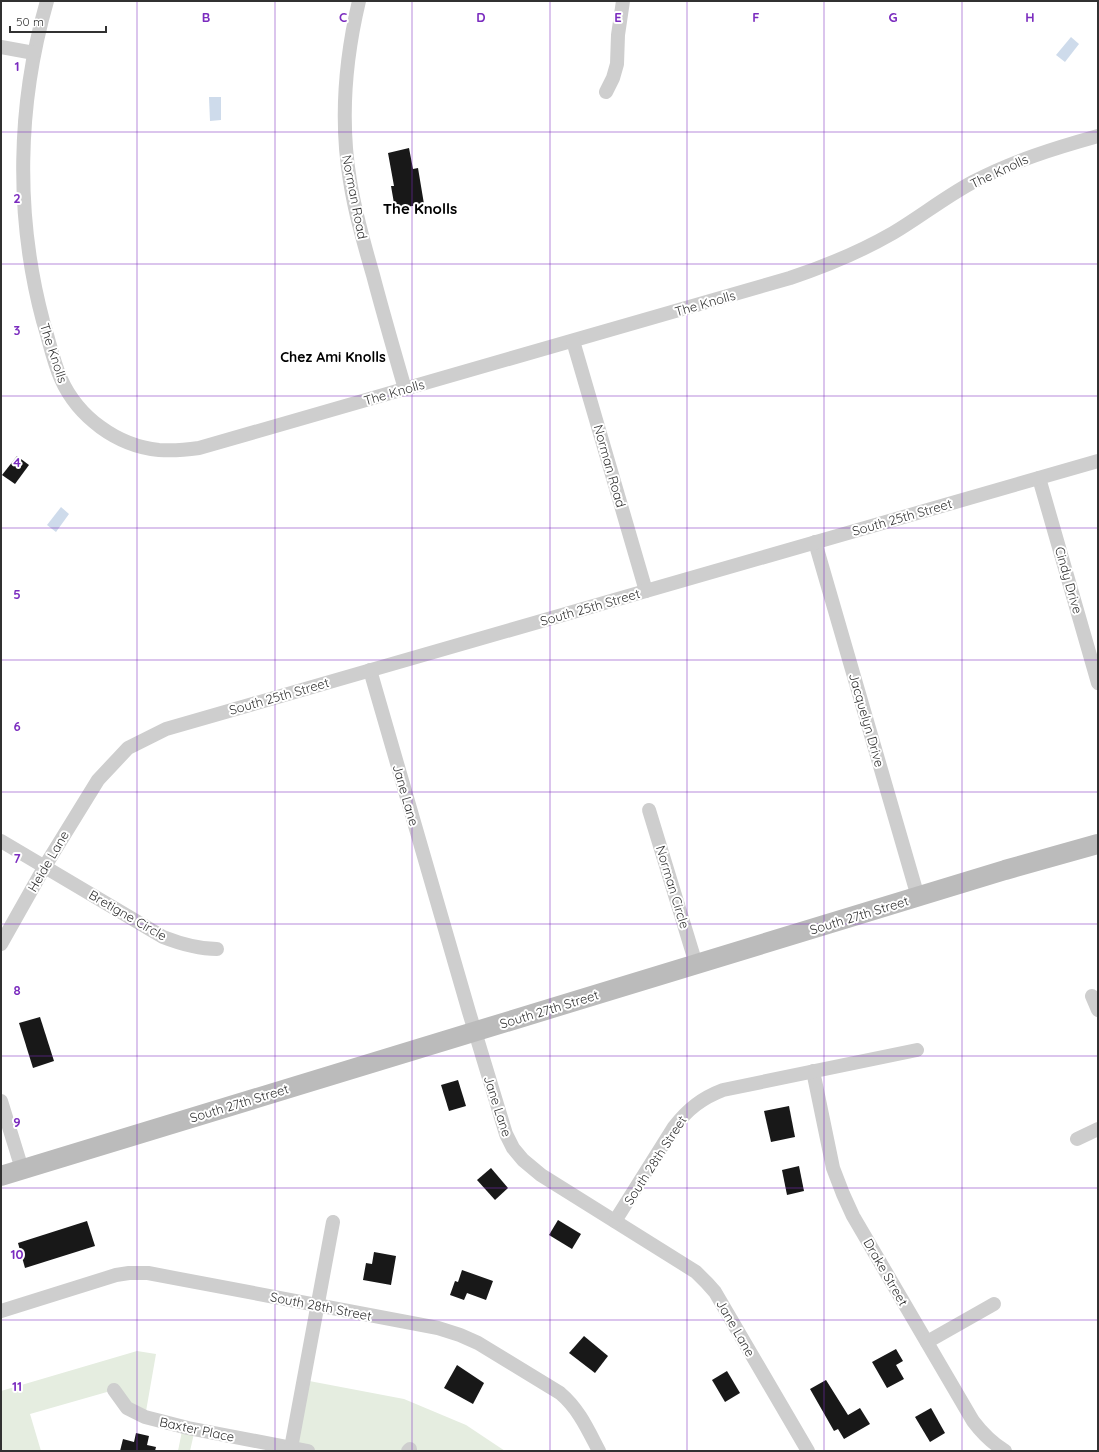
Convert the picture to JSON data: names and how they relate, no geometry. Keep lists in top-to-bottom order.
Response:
{
  "streets": {
    "main road": ["South 27th Street"],
    "street": [
      "The Knolls",
      "Norman Road",
      "South 25th Street",
      "Cindy Drive",
      "Jacquelyn Drive",
      "Jane Lane",
      "Heide Lane",
      "Norman Circle",
      "Bretigne Circle",
      "South 28th Street",
      "Drake Street",
      "Baxter Place"
    ]
  },
  "crossings": [
    ["The Knolls", "Norman Road"],
    ["Norman Road", "South 25th Street"],
    ["South 25th Street", "Cindy Drive"],
    ["South 25th Street", "Jacquelyn Drive"],
    ["South 25th Street", "Jane Lane"],
    ["South 25th Street", "Heide Lane"],
    ["Jacquelyn Drive", "South 27th Street"],
    ["Jane Lane", "South 27th Street"],
    ["Jane Lane", "South 28th Street"],
    ["Heide Lane", "Bretigne Circle"],
    ["Norman Circle", "South 27th Street"],
    ["South 28th Street", "Drake Street"]
  ],
  "districts": ["The Knolls", "Chez Ami Knolls"],
  "scale_bar": "50 m",
  "grid": {
    "columns": [
      "B",
      "C",
      "D",
      "E",
      "F",
      "G",
      "H"
    ],
    "rows": [
      "1",
      "2",
      "3",
      "4",
      "5",
      "6",
      "7",
      "8",
      "9",
      "10",
      "11"
    ]
  }
}
